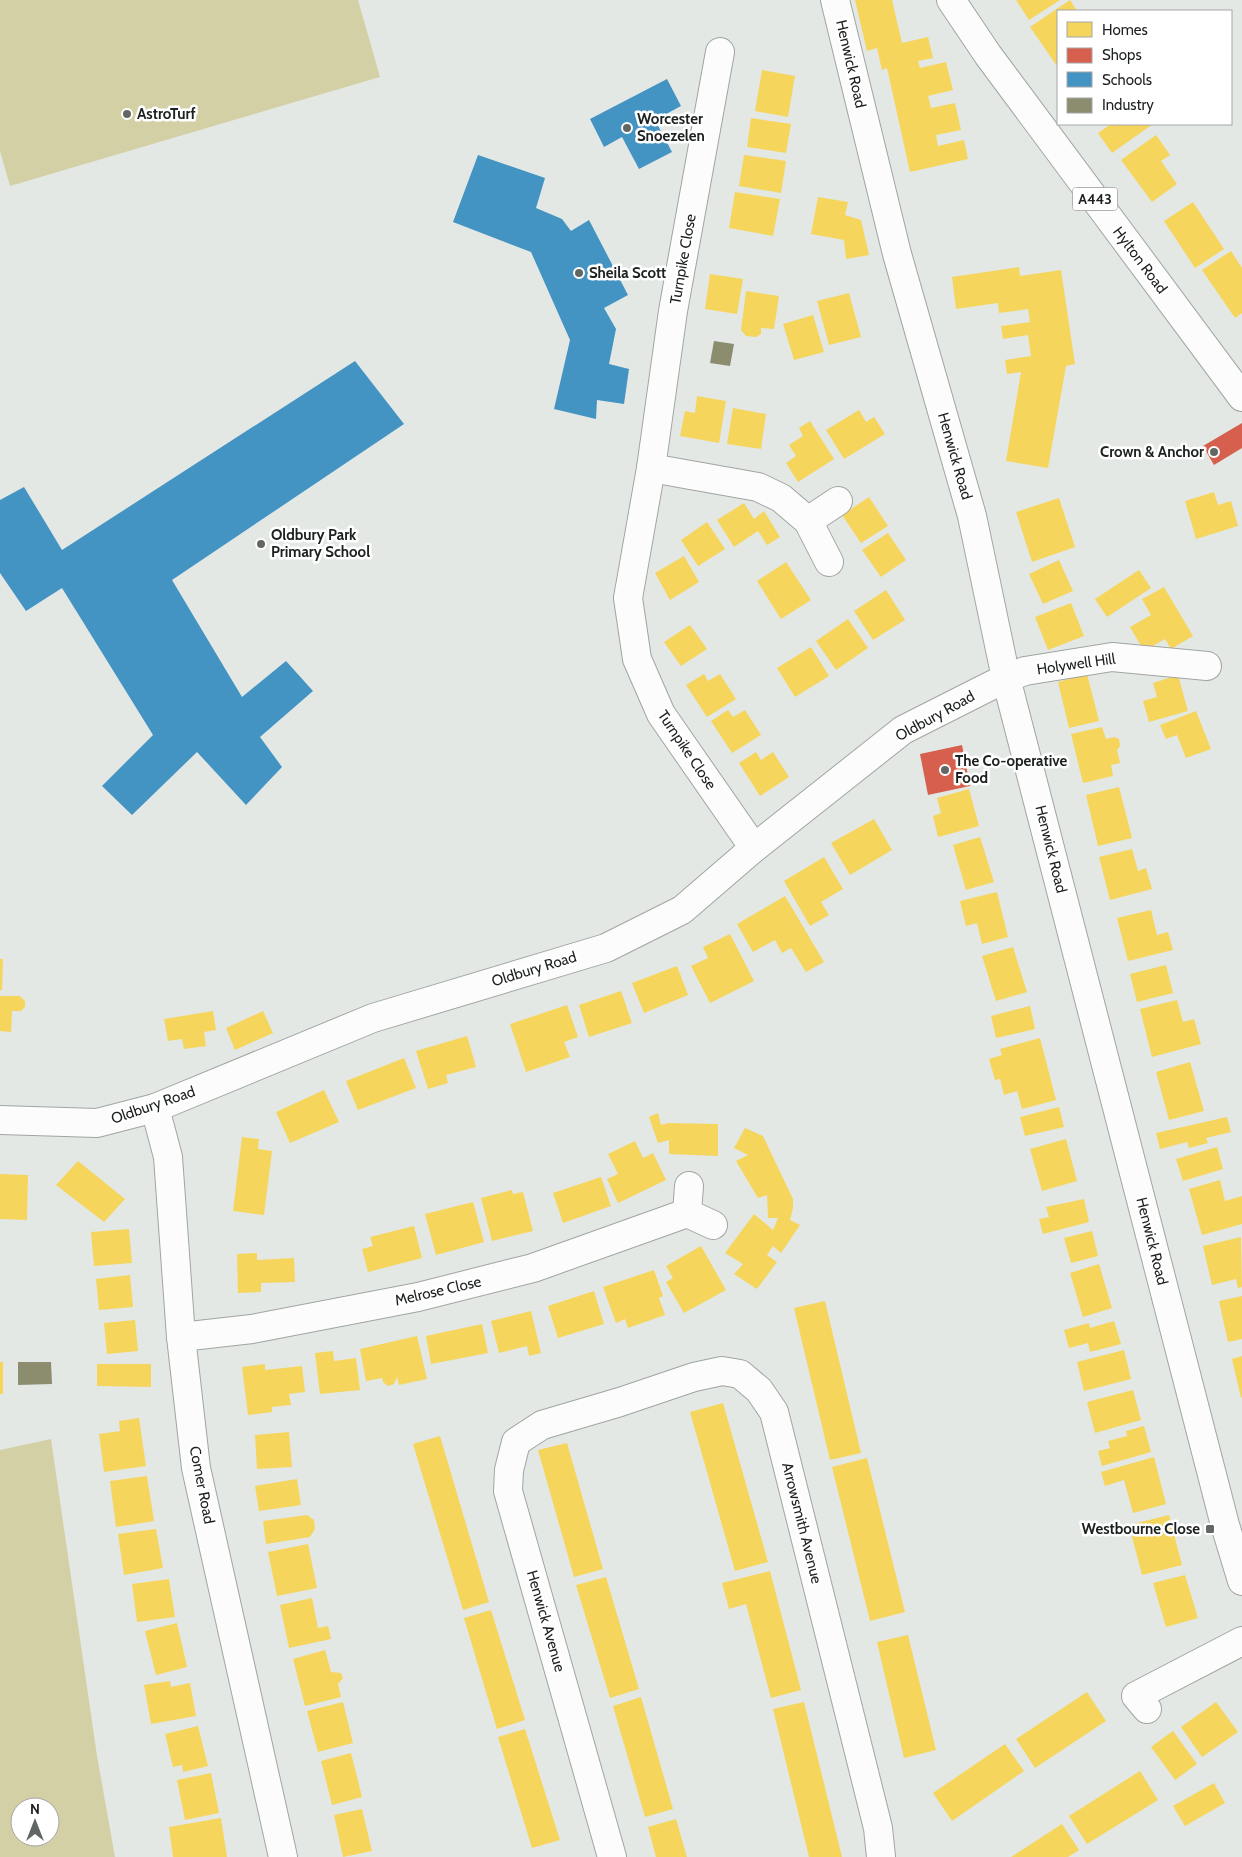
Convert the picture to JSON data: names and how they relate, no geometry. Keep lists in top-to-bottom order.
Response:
{
  "streets": {
    "street": [
      "Henwick Road",
      "A443",
      "Turnpike Close",
      "Hylton Road",
      "Holywell Hill",
      "Oldbury Road",
      "Melrose Close",
      "Comer Road",
      "Arrowsmith Avenue",
      "Henwick Avenue"
    ]
  },
  "crossings": [
    ["Henwick Road", "Holywell Hill"],
    ["Henwick Road", "Oldbury Road"],
    ["Turnpike Close", "Oldbury Road"],
    ["Holywell Hill", "Oldbury Road"],
    ["Oldbury Road", "Comer Road"],
    ["Melrose Close", "Comer Road"],
    ["Arrowsmith Avenue", "Henwick Avenue"]
  ],
  "places": {
    "other": [
      "AstroTurf",
      "Worcester Snoezelen",
      "Sheila Scott",
      "Crown & Anchor",
      "Oldbury Park Primary School",
      "The Co-operative Food"
    ],
    "transit": ["Westbourne Close"]
  },
  "legend": [
    "Homes",
    "Shops",
    "Schools",
    "Industry"
  ],
  "north": "top"
}
